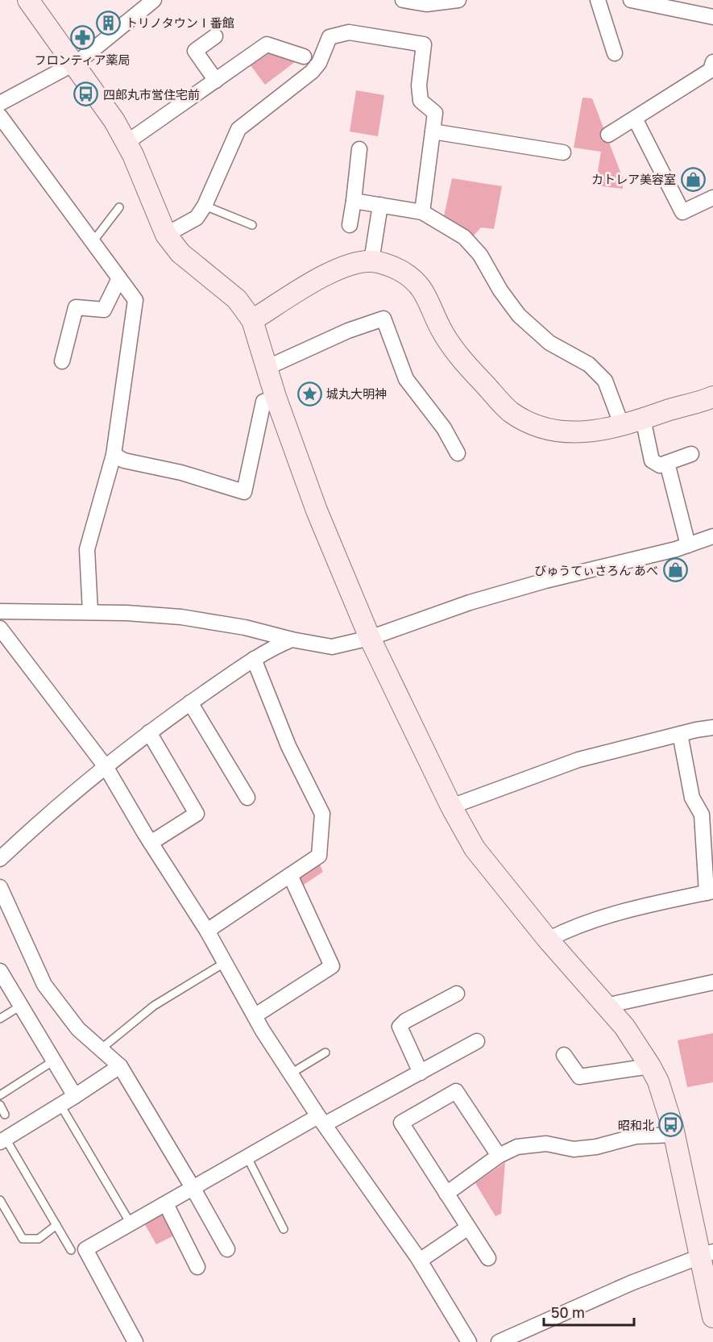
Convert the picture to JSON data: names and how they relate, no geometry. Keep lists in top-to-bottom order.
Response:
{
  "places": {
    "building": ["トリノタウンⅠ番館"],
    "pharmacy": ["フロンティア薬局"],
    "bus stop": ["四郎丸市営住宅前", "昭和北"],
    "shop": ["カトレア美容室", "びゅうてぃさろん あべ"],
    "place": ["城丸大明神"]
  },
  "scale_bar": "50 m"
}
